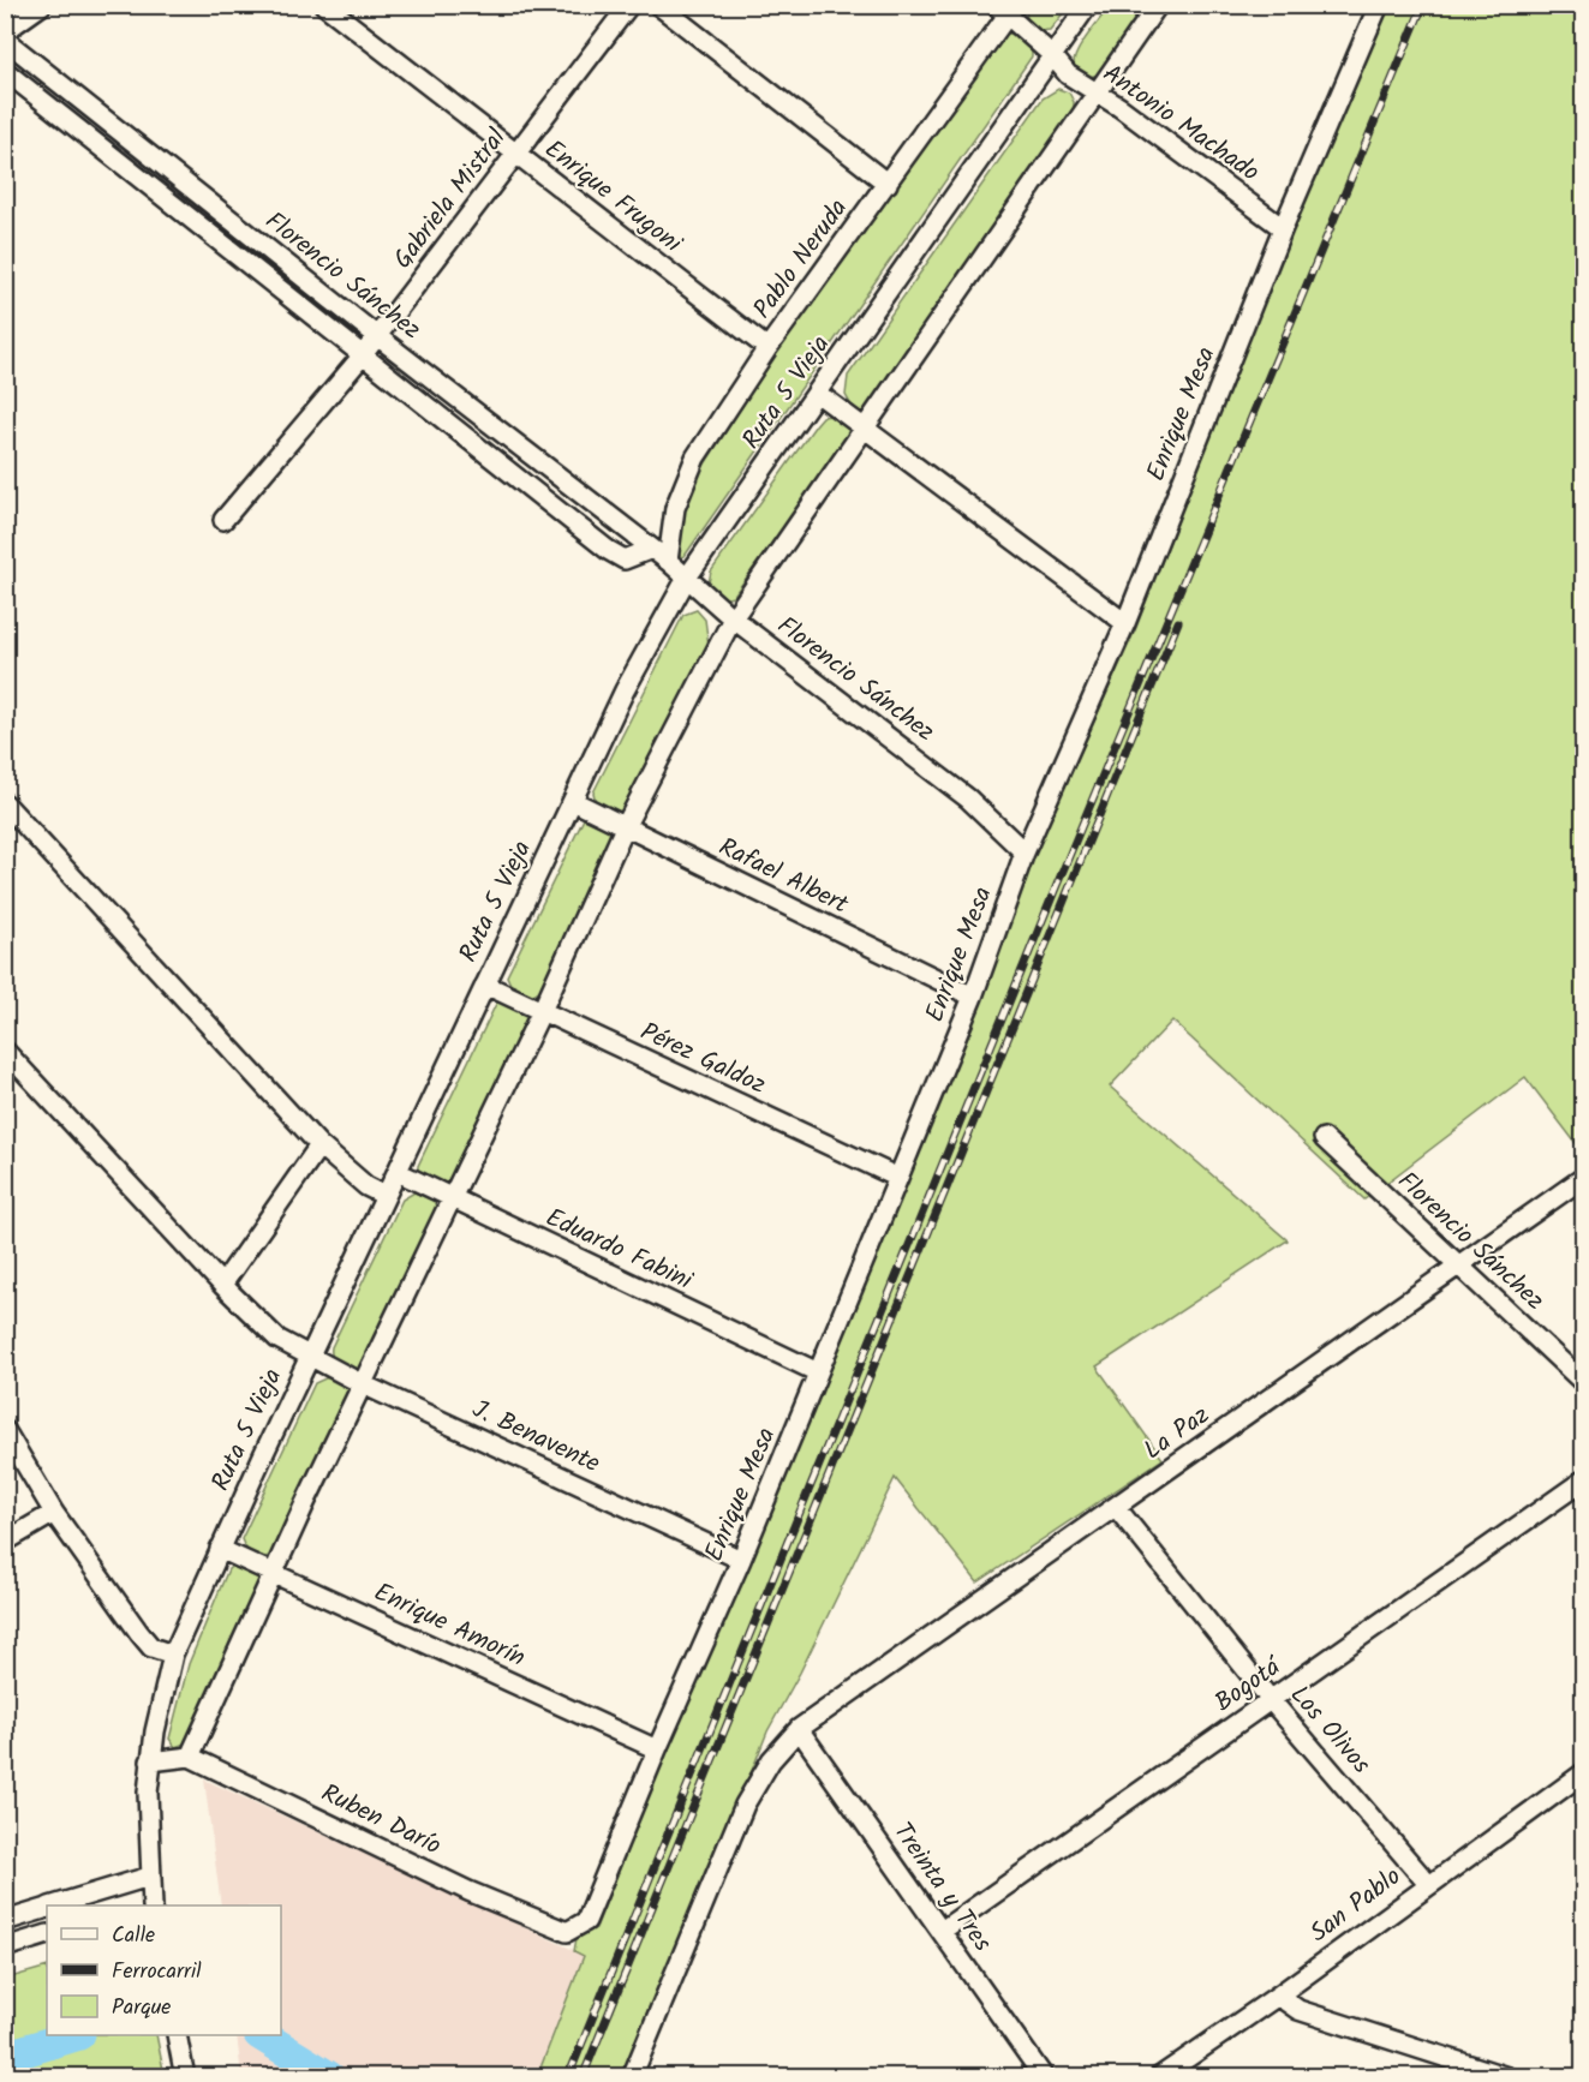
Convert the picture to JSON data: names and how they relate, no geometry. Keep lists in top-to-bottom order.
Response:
{
  "streets": {
    "street": [
      "Antonio Machado",
      "Enrique Frugoni",
      "Gabriela Mistral",
      "Pablo Neruda",
      "Florencio Sánchez",
      "Ruta 5 Vieja",
      "Enrique Mesa",
      "Rafael Albert",
      "Pérez Galdoz",
      "Eduardo Fabini",
      "La Paz",
      "J. Benavente",
      "Enrique Amorín",
      "Bogotá",
      "Los Olivos",
      "Ruben Darío",
      "Treinta y Tres",
      "San Pablo"
    ]
  },
  "crossings": [
    ["Antonio Machado", "Pablo Neruda"],
    ["Antonio Machado", "Ruta 5 Vieja"],
    ["Antonio Machado", "Enrique Mesa"],
    ["Enrique Frugoni", "Gabriela Mistral"],
    ["Enrique Frugoni", "Pablo Neruda"],
    ["Gabriela Mistral", "Florencio Sánchez"],
    ["Pablo Neruda", "Florencio Sánchez"],
    ["Florencio Sánchez", "Ruta 5 Vieja"],
    ["Florencio Sánchez", "Enrique Mesa"],
    ["Florencio Sánchez", "La Paz"],
    ["Ruta 5 Vieja", "Rafael Albert"],
    ["Ruta 5 Vieja", "Pérez Galdoz"],
    ["Ruta 5 Vieja", "Eduardo Fabini"],
    ["Ruta 5 Vieja", "J. Benavente"],
    ["Ruta 5 Vieja", "Enrique Amorín"],
    ["Enrique Mesa", "Rafael Albert"],
    ["Enrique Mesa", "Pérez Galdoz"],
    ["Enrique Mesa", "Eduardo Fabini"],
    ["Enrique Mesa", "J. Benavente"],
    ["Enrique Mesa", "Enrique Amorín"],
    ["Enrique Mesa", "Ruben Darío"],
    ["La Paz", "Los Olivos"],
    ["La Paz", "Treinta y Tres"],
    ["Bogotá", "Los Olivos"],
    ["Bogotá", "Treinta y Tres"],
    ["Los Olivos", "San Pablo"]
  ],
  "legend": ["Calle", "Ferrocarril", "Parque"]
}
